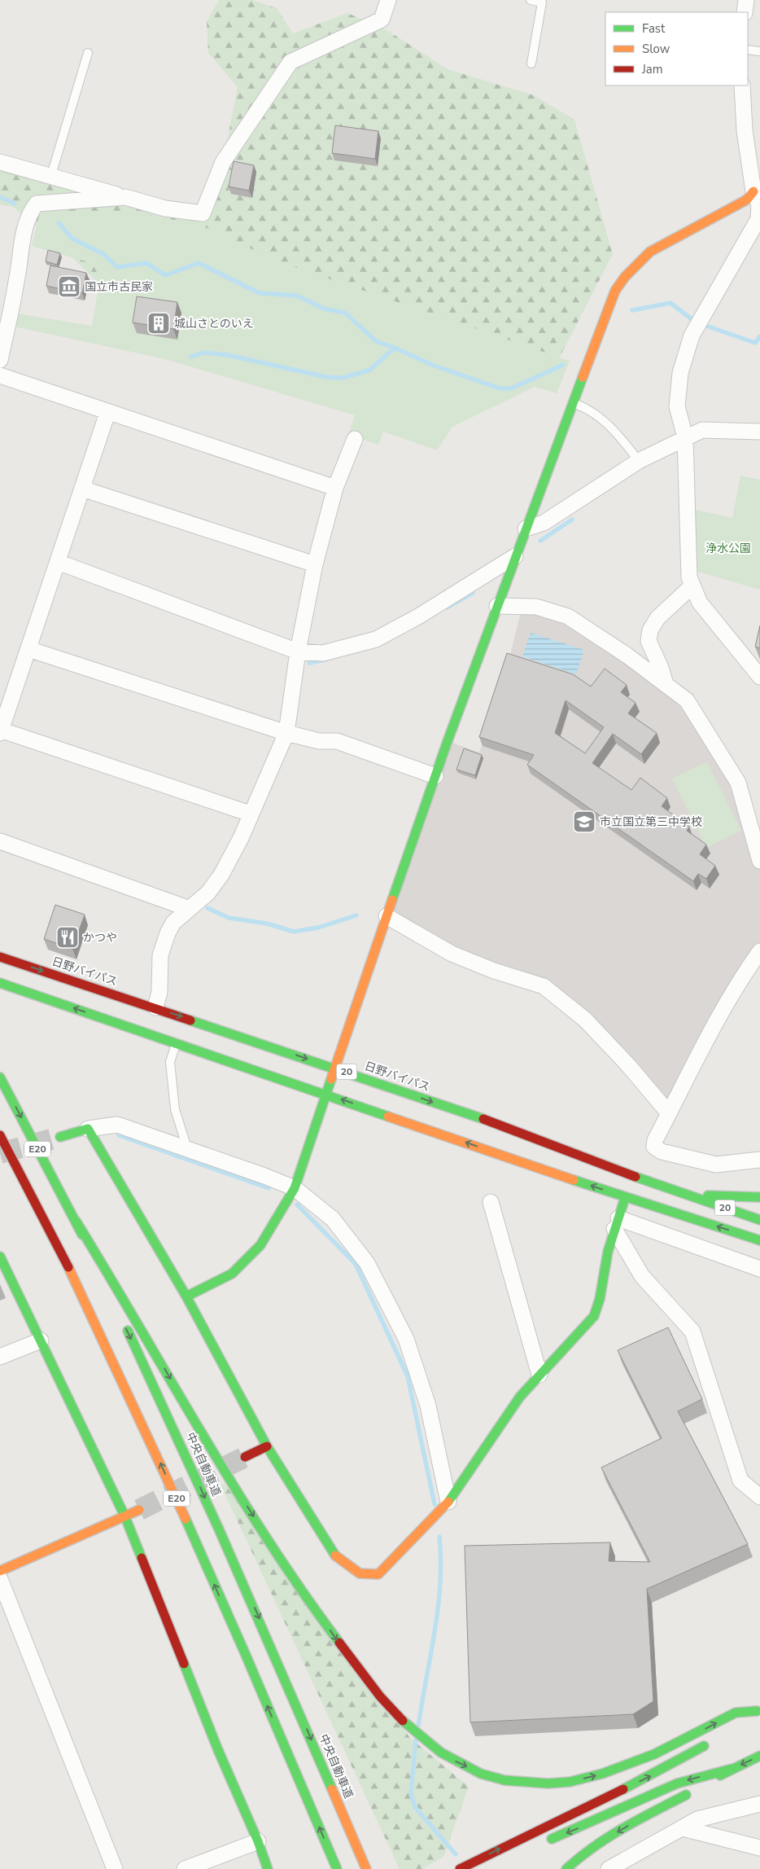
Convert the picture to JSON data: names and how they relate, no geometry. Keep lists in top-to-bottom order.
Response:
{
  "streets": {
    "main road": [
      "日野バイパス",
      "20",
      "E20",
      "中央自動車道"
    ]
  },
  "parks": ["浄水公園"],
  "places": {
    "museum": ["国立市古民家"],
    "building": ["城山さとのいえ"],
    "school or university": ["市立国立第三中学校"],
    "restaurant": ["かつや"]
  },
  "legend": ["Fast", "Slow", "Jam"]
}
